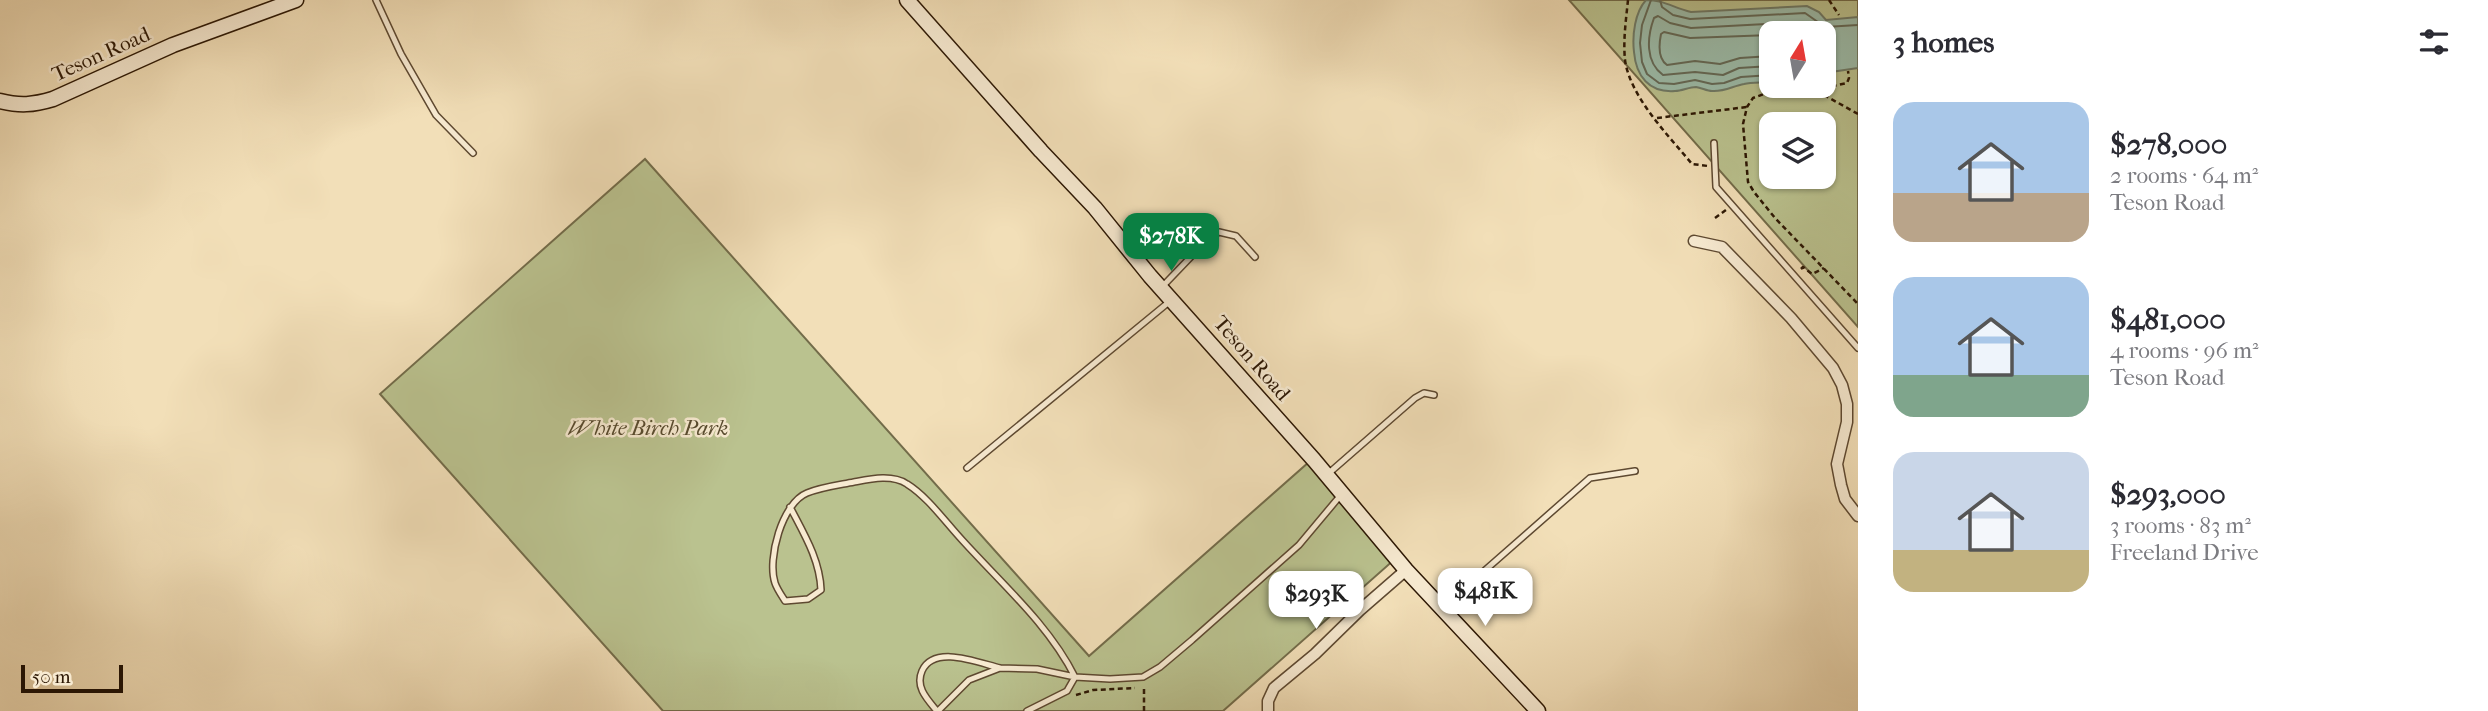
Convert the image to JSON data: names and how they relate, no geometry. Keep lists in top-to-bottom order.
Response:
{
  "streets": {
    "street": ["Teson Road"]
  },
  "parks": ["White Birch Park"],
  "scale_bar": "50 m",
  "north": "top",
  "page": {
    "heading": "3 homes",
    "list": [
      {
        "name": "$278,000",
        "note": "2 rooms · 64 m² · Teson Road"
      },
      {
        "name": "$481,000",
        "note": "4 rooms · 96 m² · Teson Road"
      },
      {
        "name": "$293,000",
        "note": "3 rooms · 83 m² · Freeland Drive"
      }
    ],
    "price": ["$278K", "$481K", "$293K"],
    "scale": "50 m"
  }
}
